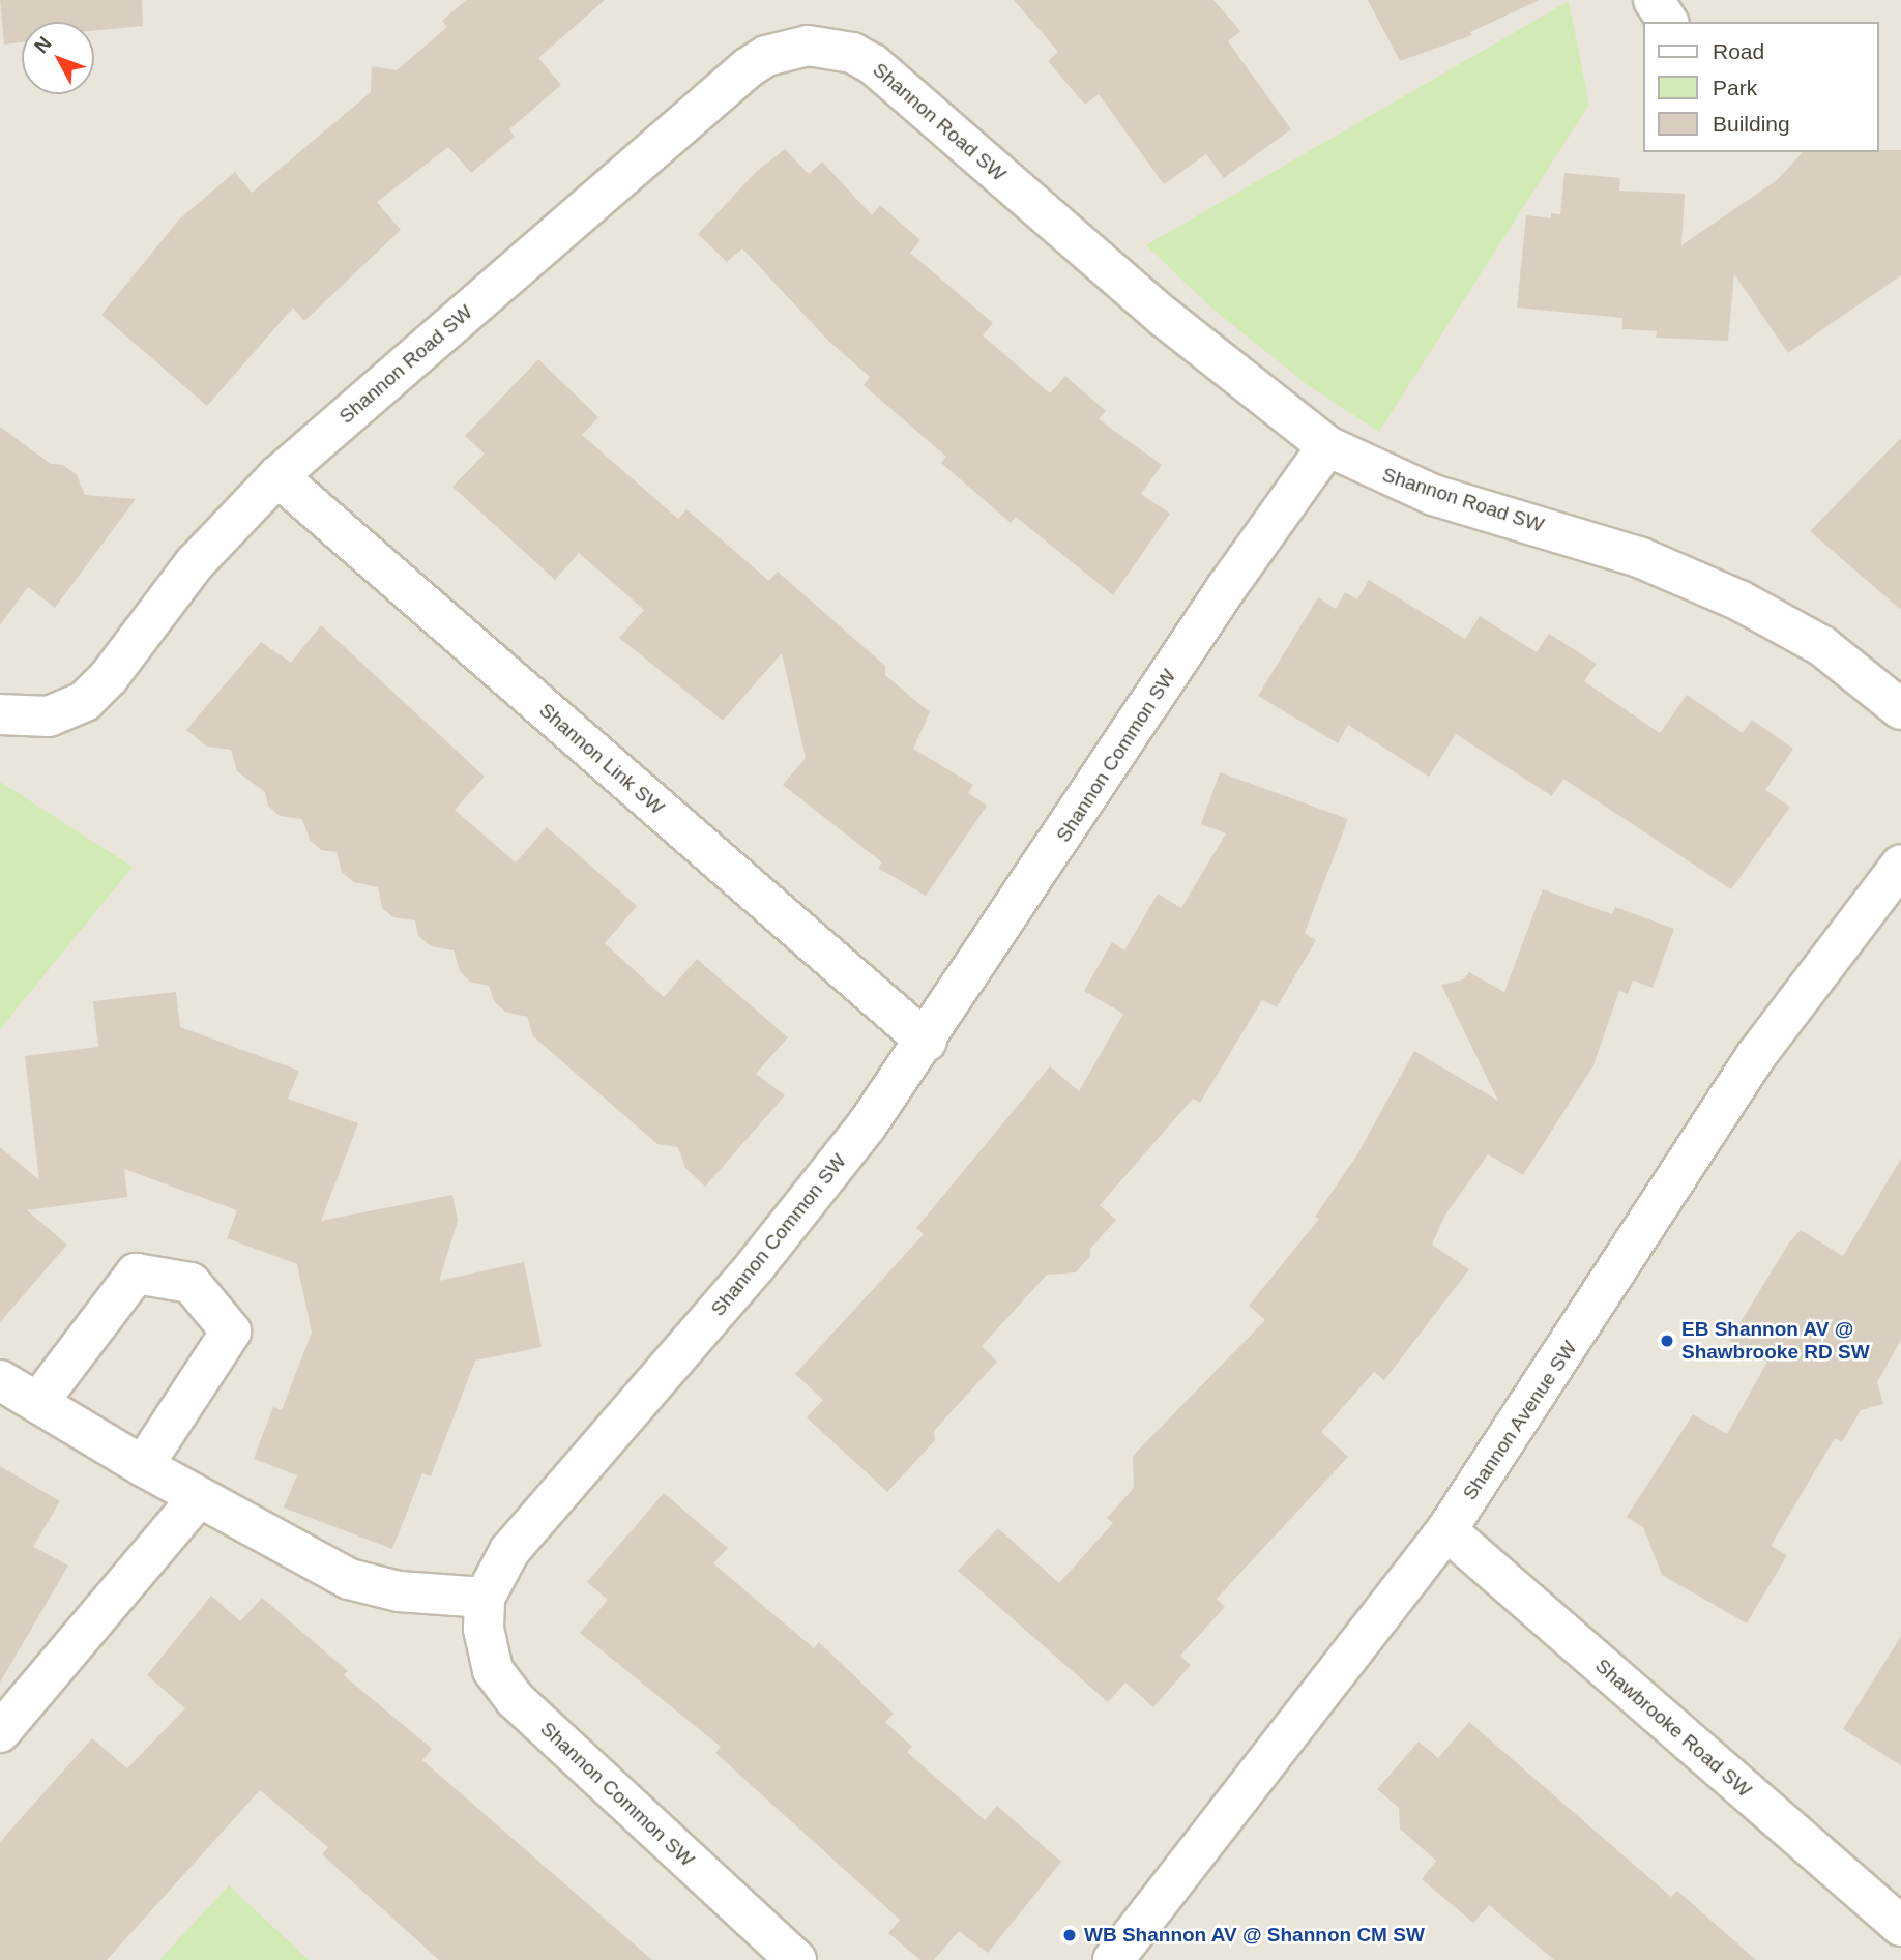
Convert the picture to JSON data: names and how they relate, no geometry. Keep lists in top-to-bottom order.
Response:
{
  "streets": {
    "street": [
      "Shannon Road SW",
      "Shannon Common SW",
      "Shannon Link SW",
      "Shannon Avenue SW",
      "Shawbrooke Road SW"
    ]
  },
  "crossings": [
    ["Shannon Road SW", "Shannon Common SW"],
    ["Shannon Road SW", "Shannon Link SW"],
    ["Shannon Common SW", "Shannon Link SW"],
    ["Shannon Avenue SW", "Shawbrooke Road SW"]
  ],
  "places": ["EB Shannon AV @ Shawbrooke RD SW", "WB Shannon AV @ Shannon CM SW"],
  "legend": ["Road", "Park", "Building"],
  "north": "top left"
}
